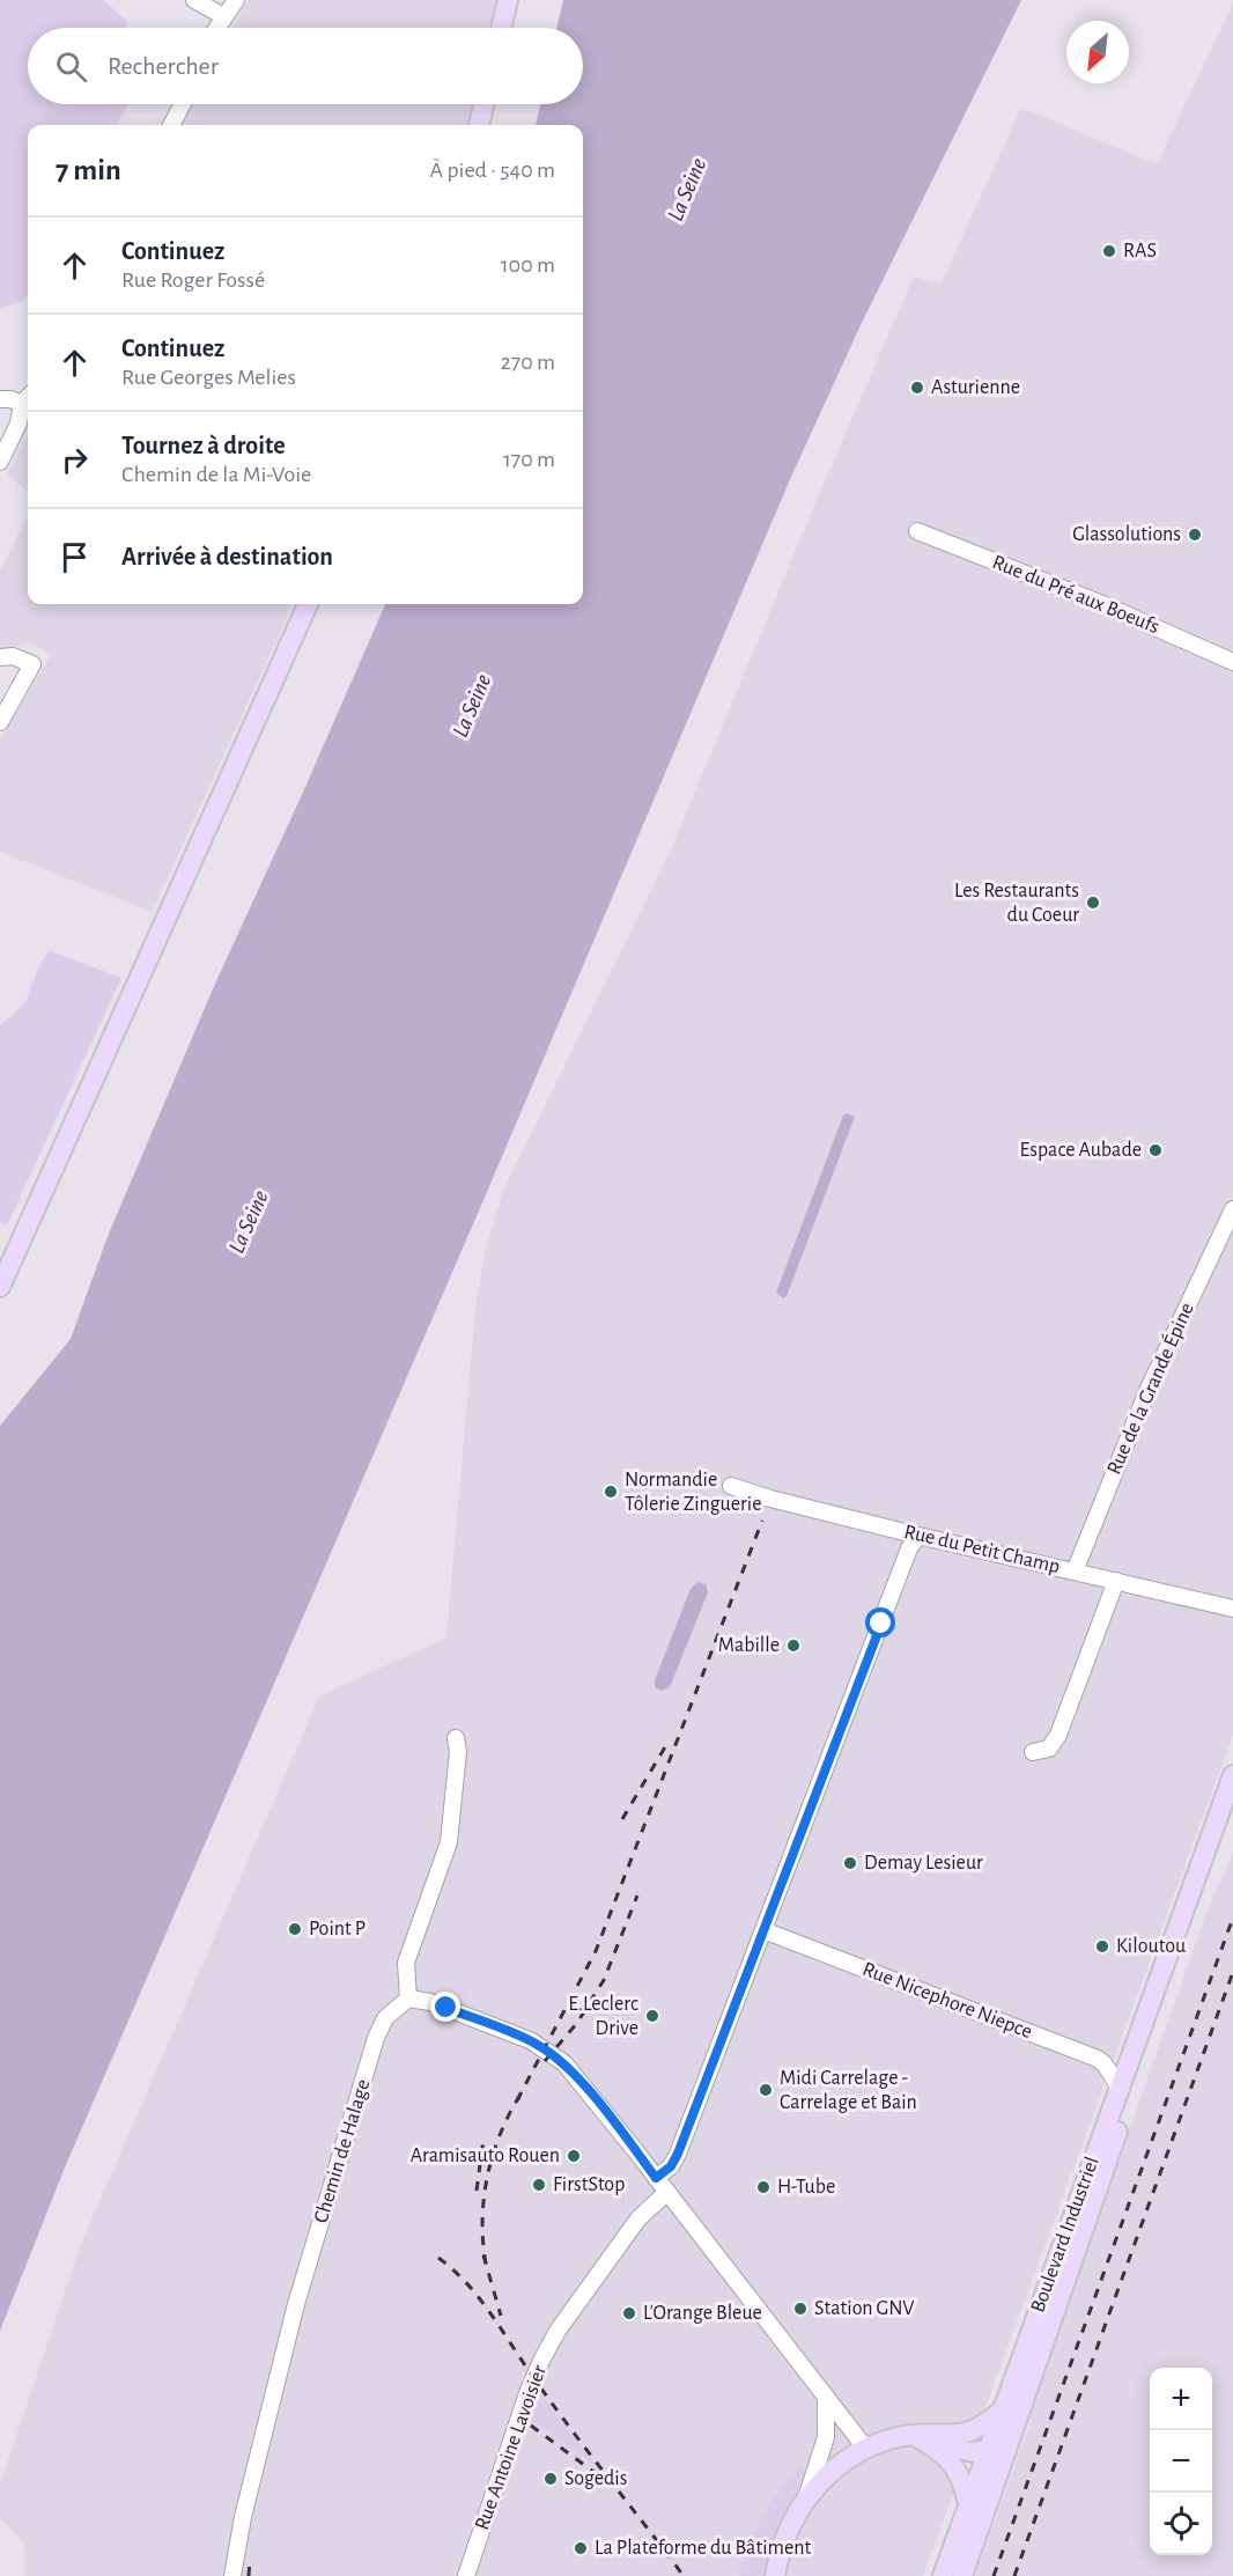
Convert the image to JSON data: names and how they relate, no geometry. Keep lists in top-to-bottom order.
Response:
{
  "streets": {
    "main road": ["Boulevard Industriel"],
    "street": [
      "Rue du Pré aux Boeufs",
      "Rue de la Grande Épine",
      "Rue du Petit Champ",
      "Rue Nicephore Niepce",
      "Chemin de Halage",
      "Rue Antoine Lavoisier"
    ]
  },
  "crossings": [
    ["Rue de la Grande Épine", "Rue du Petit Champ"],
    ["Rue Nicephore Niepce", "Boulevard Industriel"]
  ],
  "water": ["La Seine"],
  "places": [
    "RAS",
    "Asturienne",
    "Glassolutions",
    "Les Restaurants du Coeur",
    "Espace Aubade",
    "Normandie Tôlerie Zinguerie",
    "Mabille",
    "Demay Lesieur",
    "Point P",
    "Kiloutou",
    "E.Leclerc Drive",
    "Midi Carrelage - Carrelage et Bain",
    "Aramisauto Rouen",
    "FirstStop",
    "H-Tube",
    "Station GNV",
    "L'Orange Bleue",
    "Sogedis",
    "La Plateforme du Bâtiment"
  ],
  "north": "bottom left",
  "page": {
    "search": "Rechercher",
    "heading": ["7 min", "À pied · 540 m"],
    "list": [
      ["Continuez", "Rue Roger Fossé", "100 m"],
      ["Continuez", "Rue Georges Melies", "270 m"],
      ["Tournez à droite", "Chemin de la Mi-Voie", "170 m"],
      "Arrivée à destination"
    ],
    "map_buttons": ["+", "−"]
  }
}
